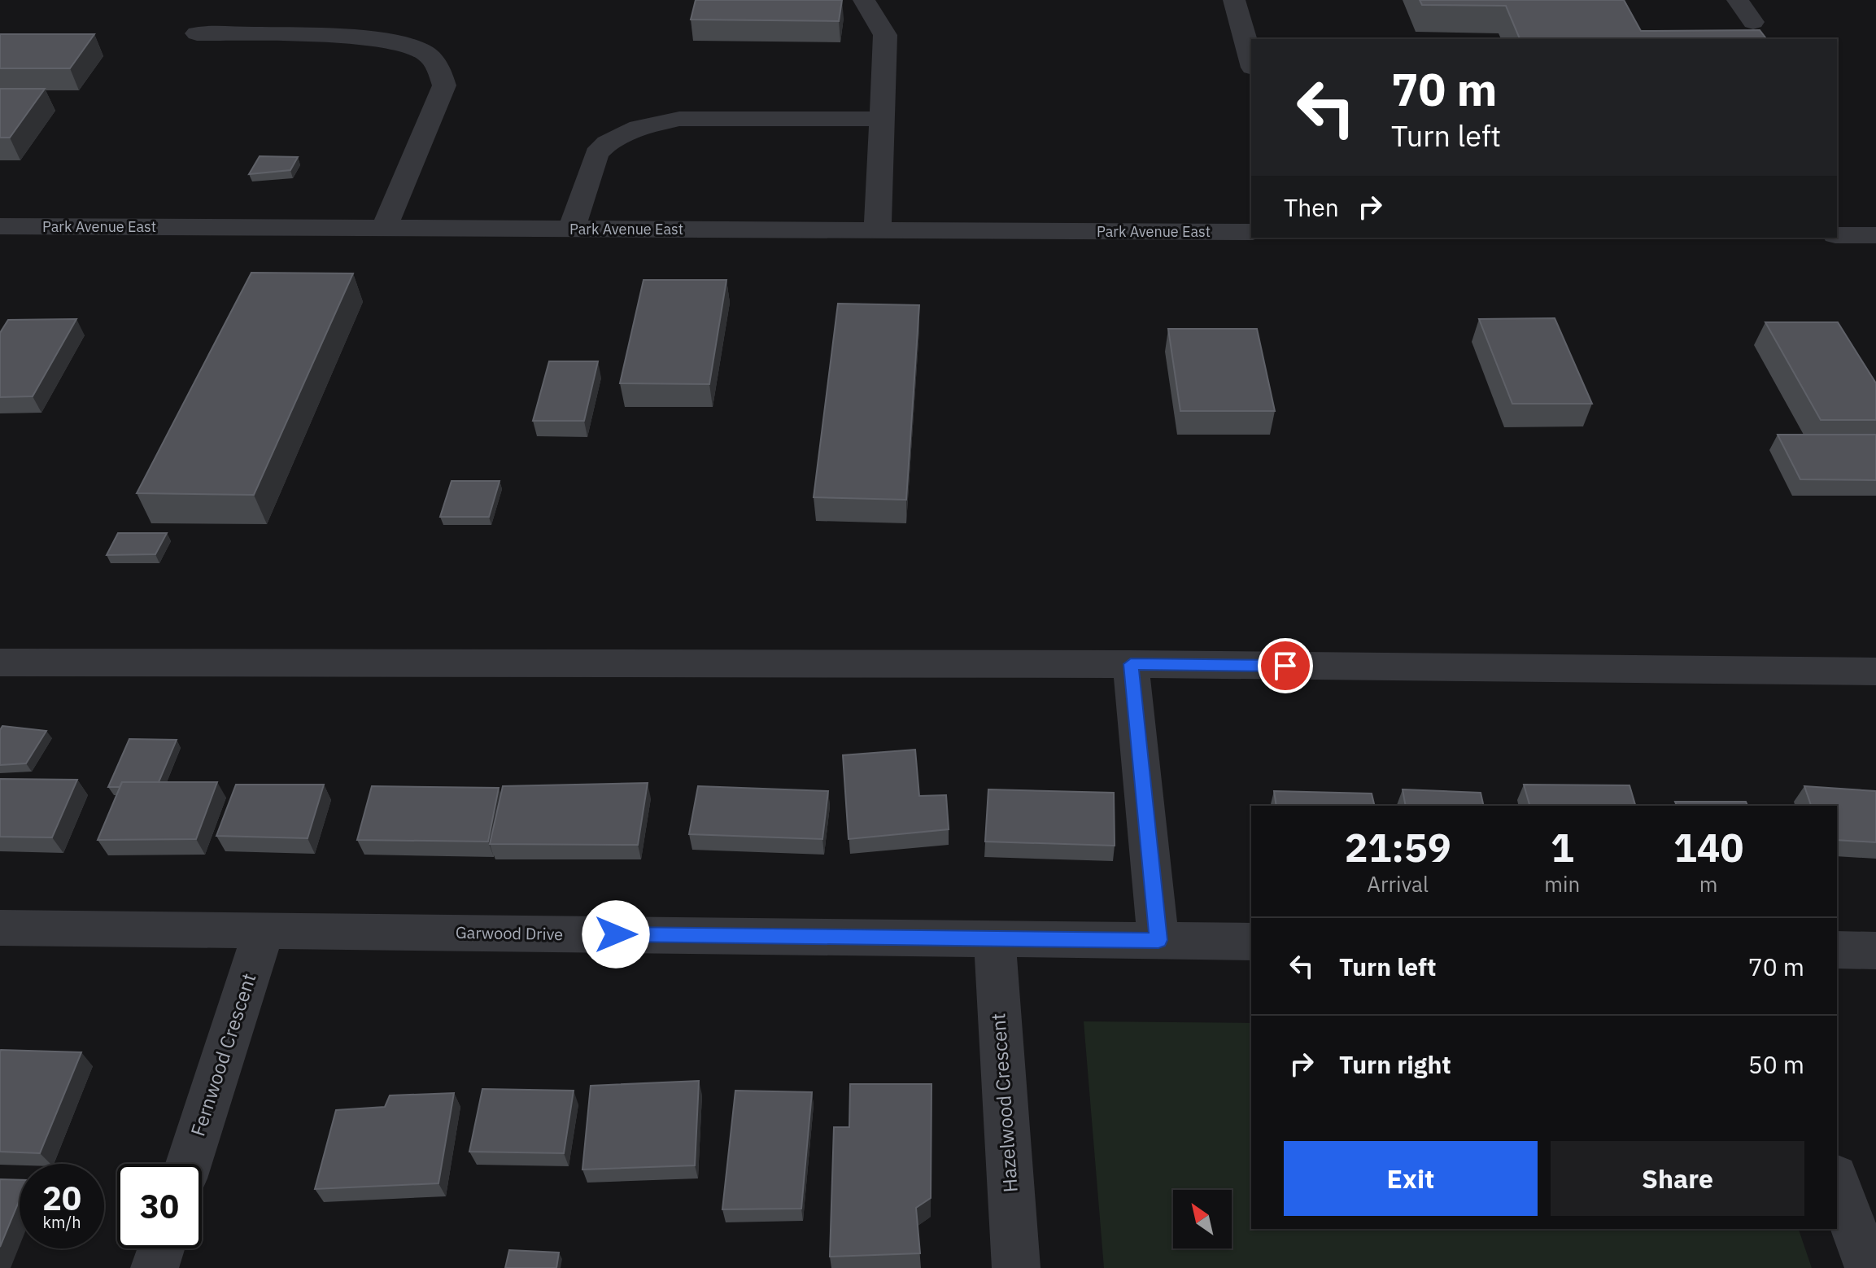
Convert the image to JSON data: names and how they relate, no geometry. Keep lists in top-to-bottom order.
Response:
{
  "streets": {
    "street": [
      "Park Avenue East",
      "Garwood Drive",
      "Fernwood Crescent",
      "Hazelwood Crescent"
    ]
  },
  "crossings": [
    ["Garwood Drive", "Fernwood Crescent"],
    ["Garwood Drive", "Hazelwood Crescent"]
  ],
  "north": "top left",
  "page": {
    "turn": ["70 m", "Turn left"],
    "then": "Then",
    "eta": [
      "21:59",
      "Arrival",
      "1",
      "min",
      "140",
      "m"
    ],
    "list": [
      {
        "name": "Turn left",
        "value": "70 m"
      },
      {
        "name": "Turn right",
        "value": "50 m"
      }
    ],
    "buttons": ["Exit", "Share"],
    "speed": "20 km/h",
    "limit": "30"
  }
}
